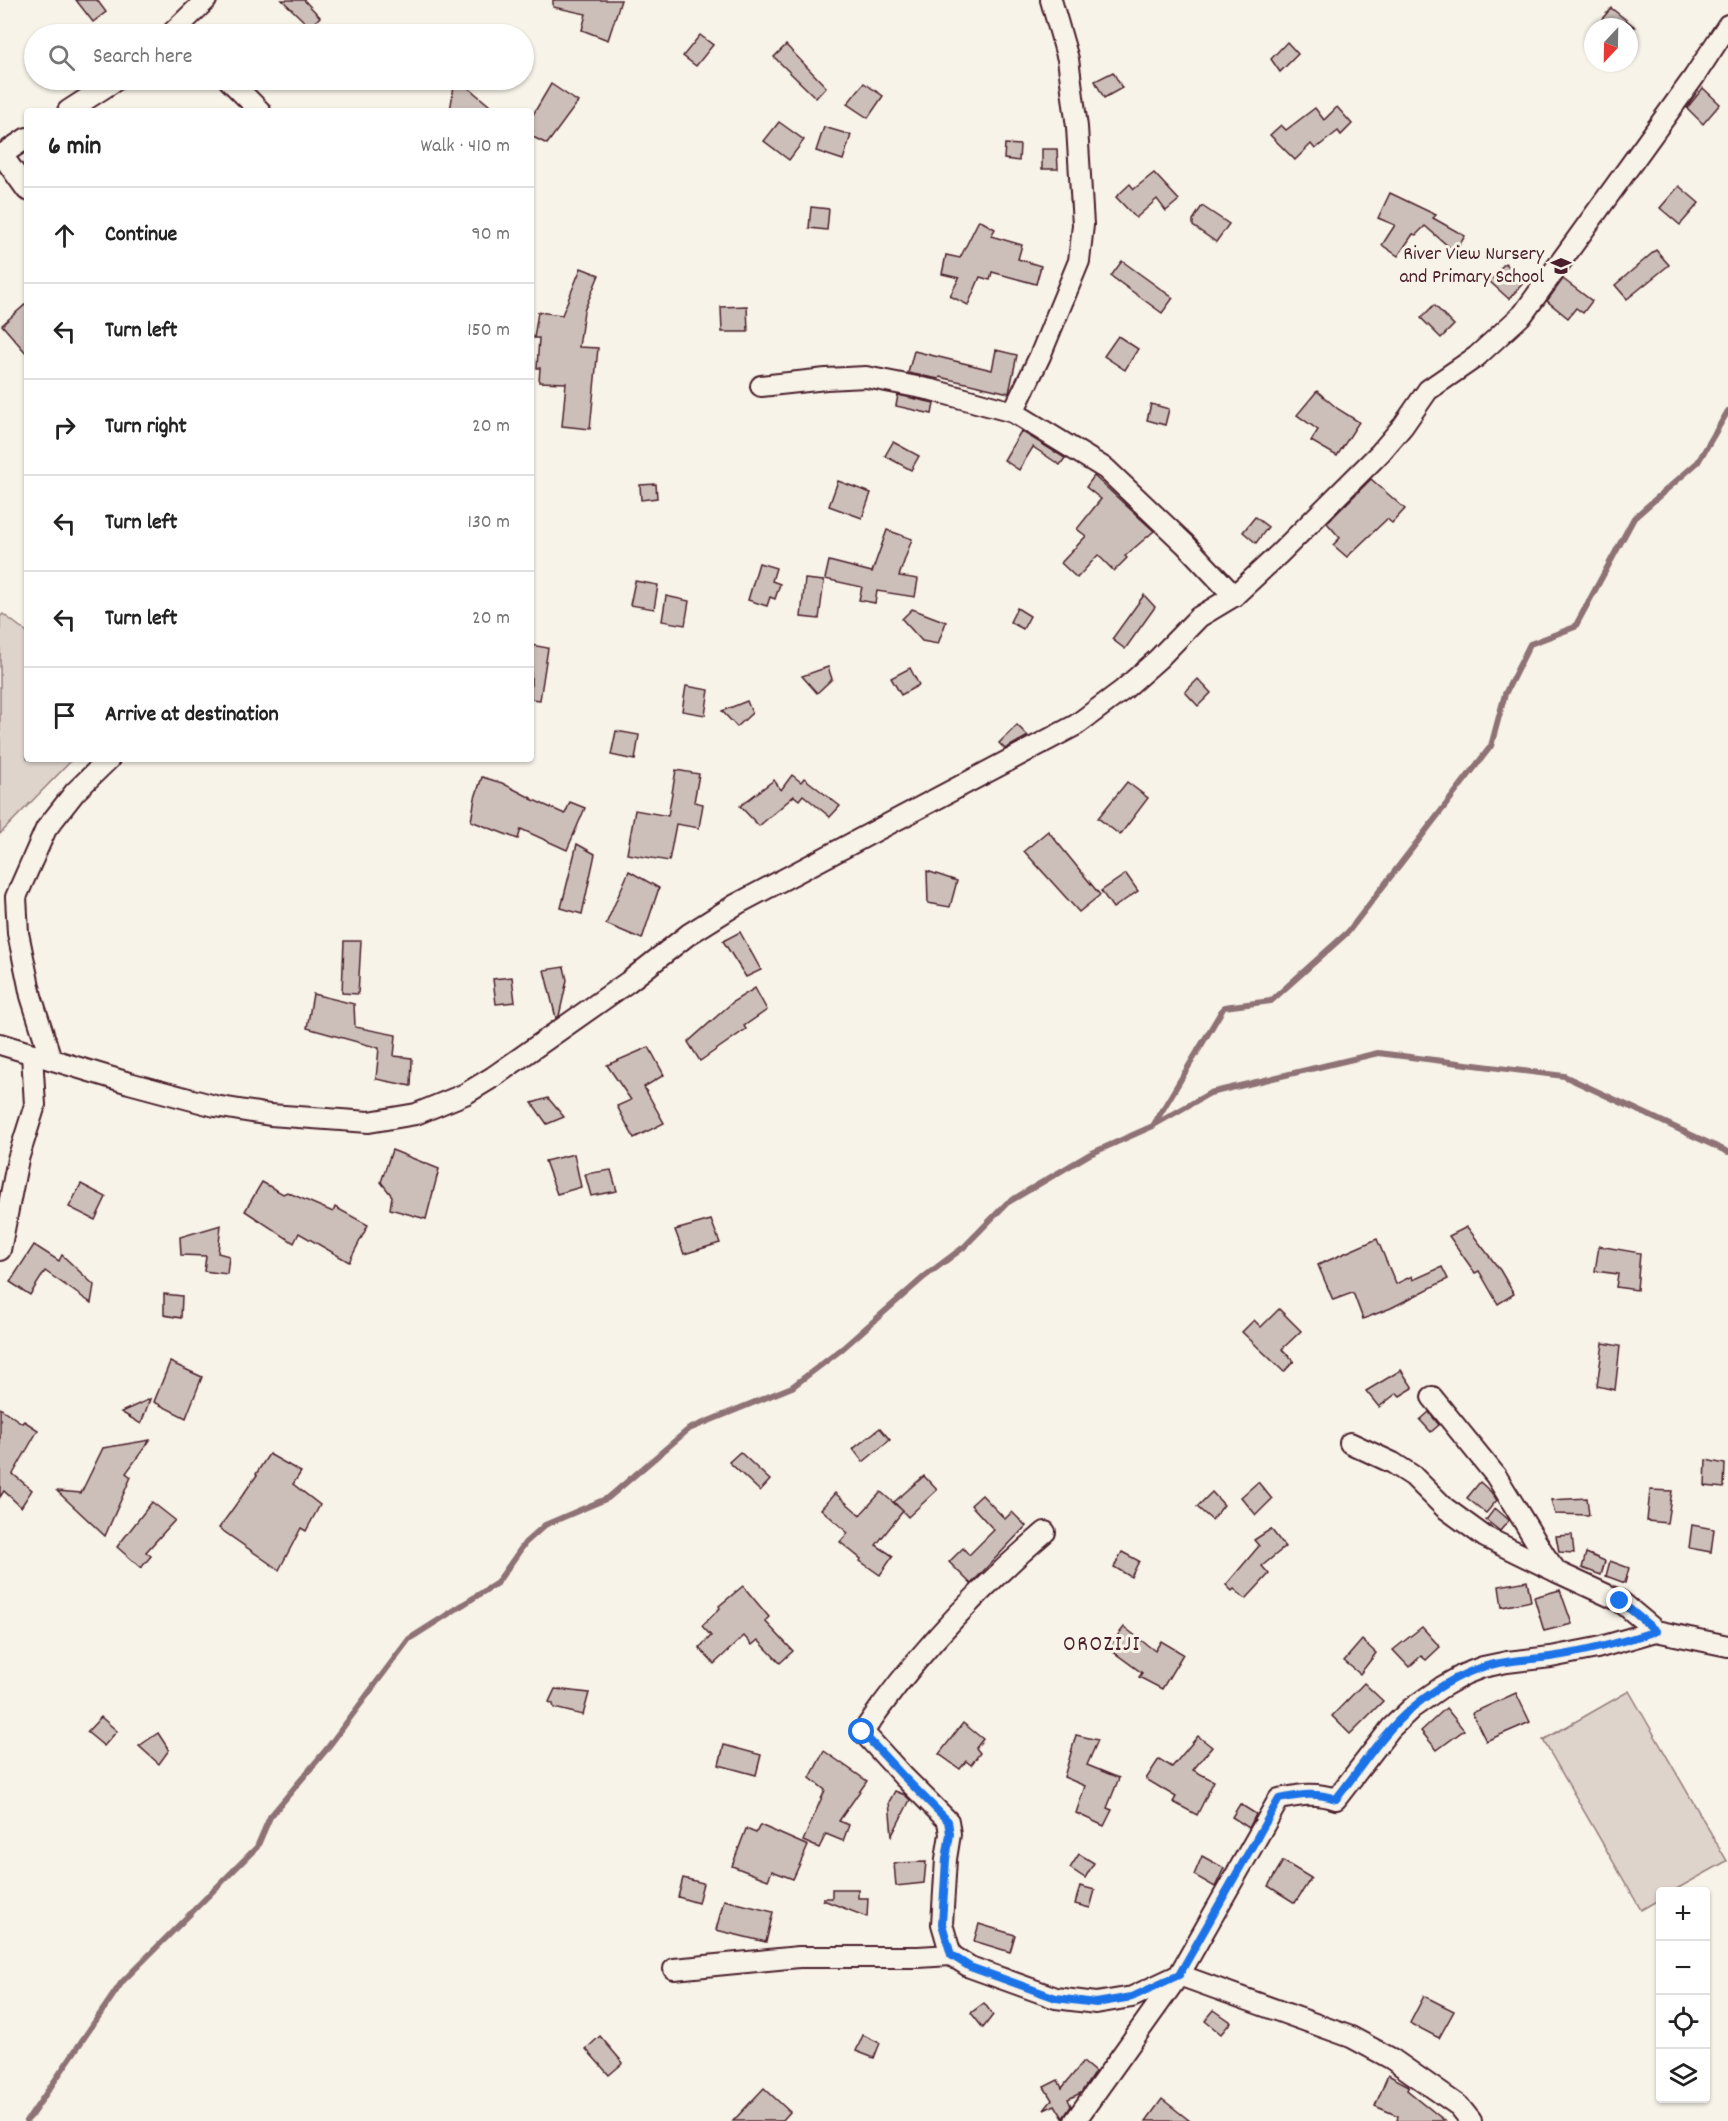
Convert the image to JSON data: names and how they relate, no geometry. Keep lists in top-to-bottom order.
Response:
{
  "districts": ["OROZIJI"],
  "places": {
    "school or university": ["River View Nursery and Primary School"]
  },
  "north": "bottom",
  "page": {
    "search": "Search here",
    "heading": ["6 min", "Walk · 410 m"],
    "list": [
      ["Continue", "90 m"],
      ["Turn left", "150 m"],
      ["Turn right", "20 m"],
      ["Turn left", "130 m"],
      ["Turn left", "20 m"],
      "Arrive at destination"
    ],
    "map_buttons": ["+", "−"]
  }
}
